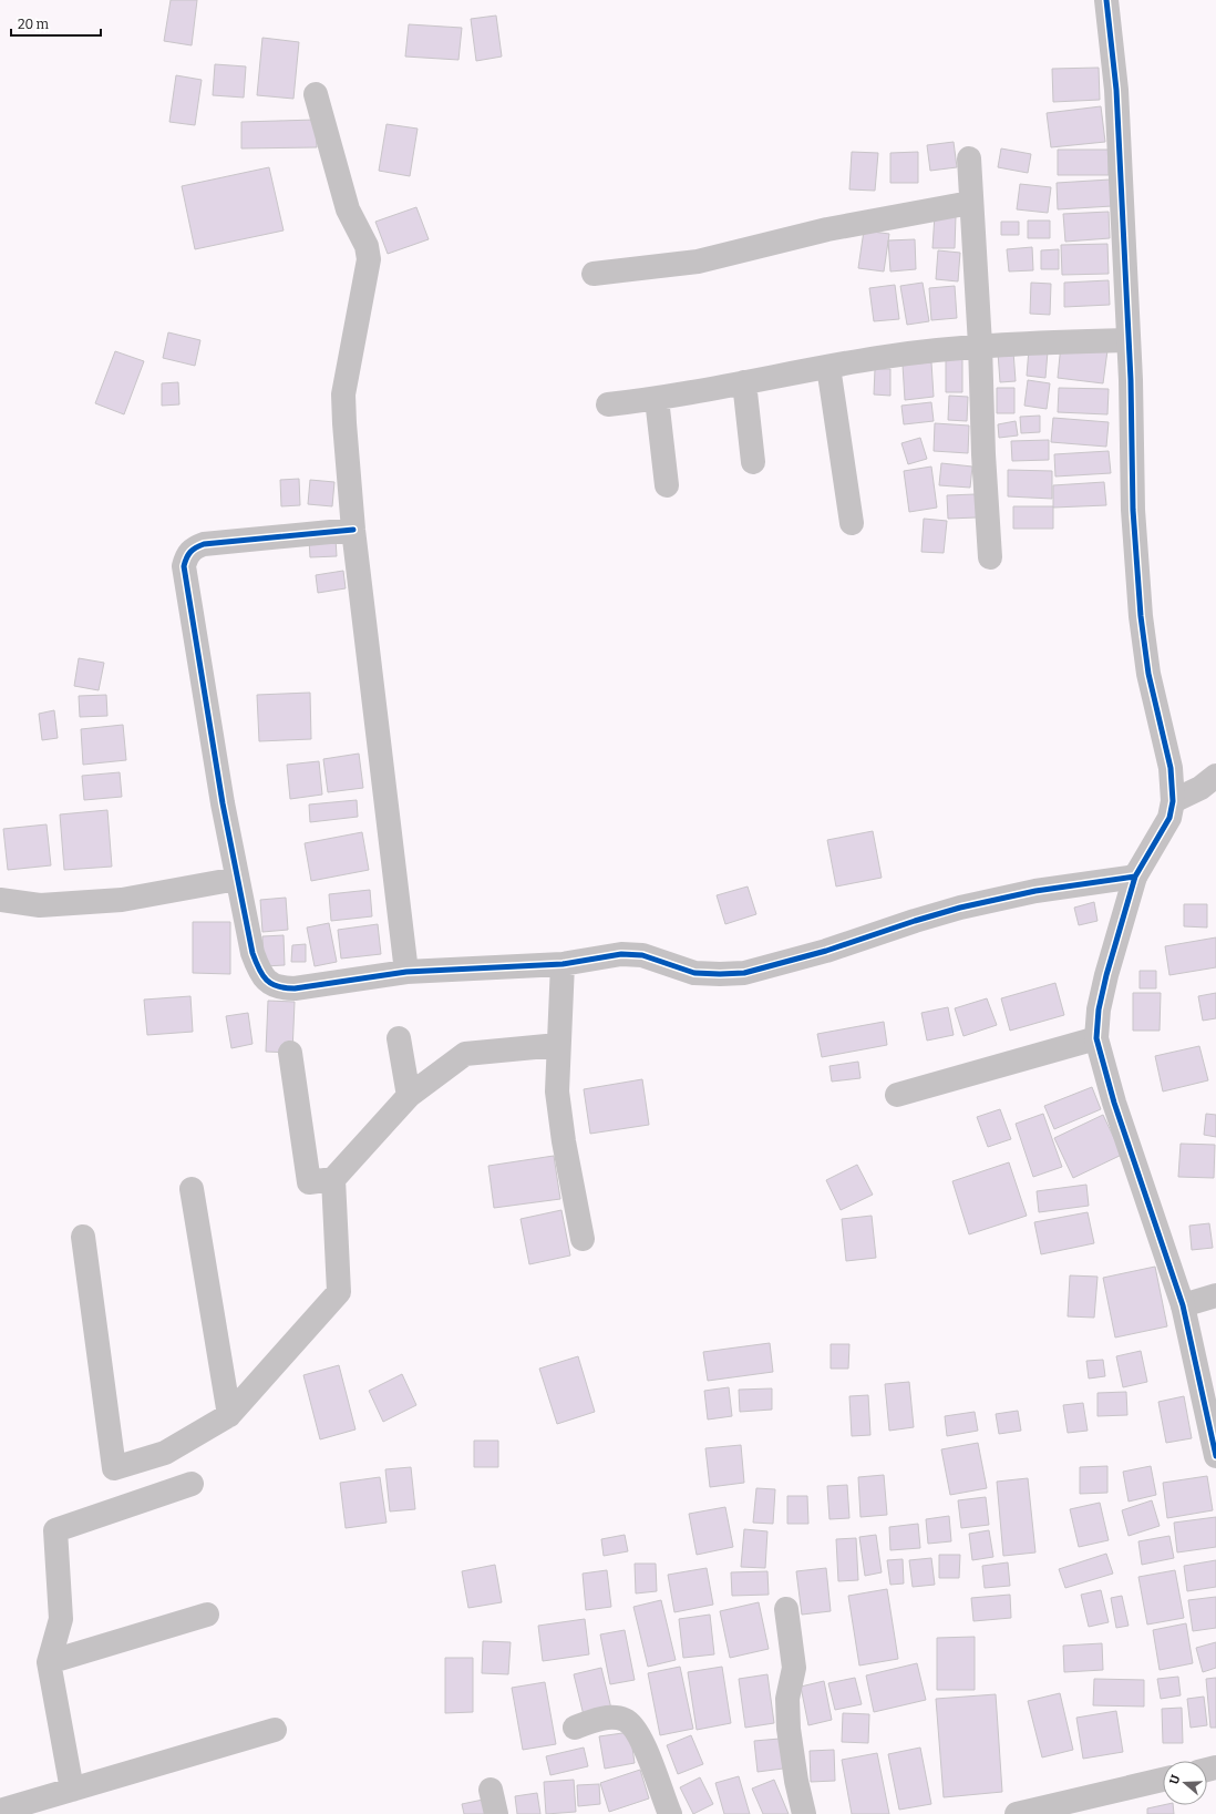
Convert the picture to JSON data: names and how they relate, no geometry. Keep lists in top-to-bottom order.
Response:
{
  "scale_bar": "20 m",
  "north": "left"
}
